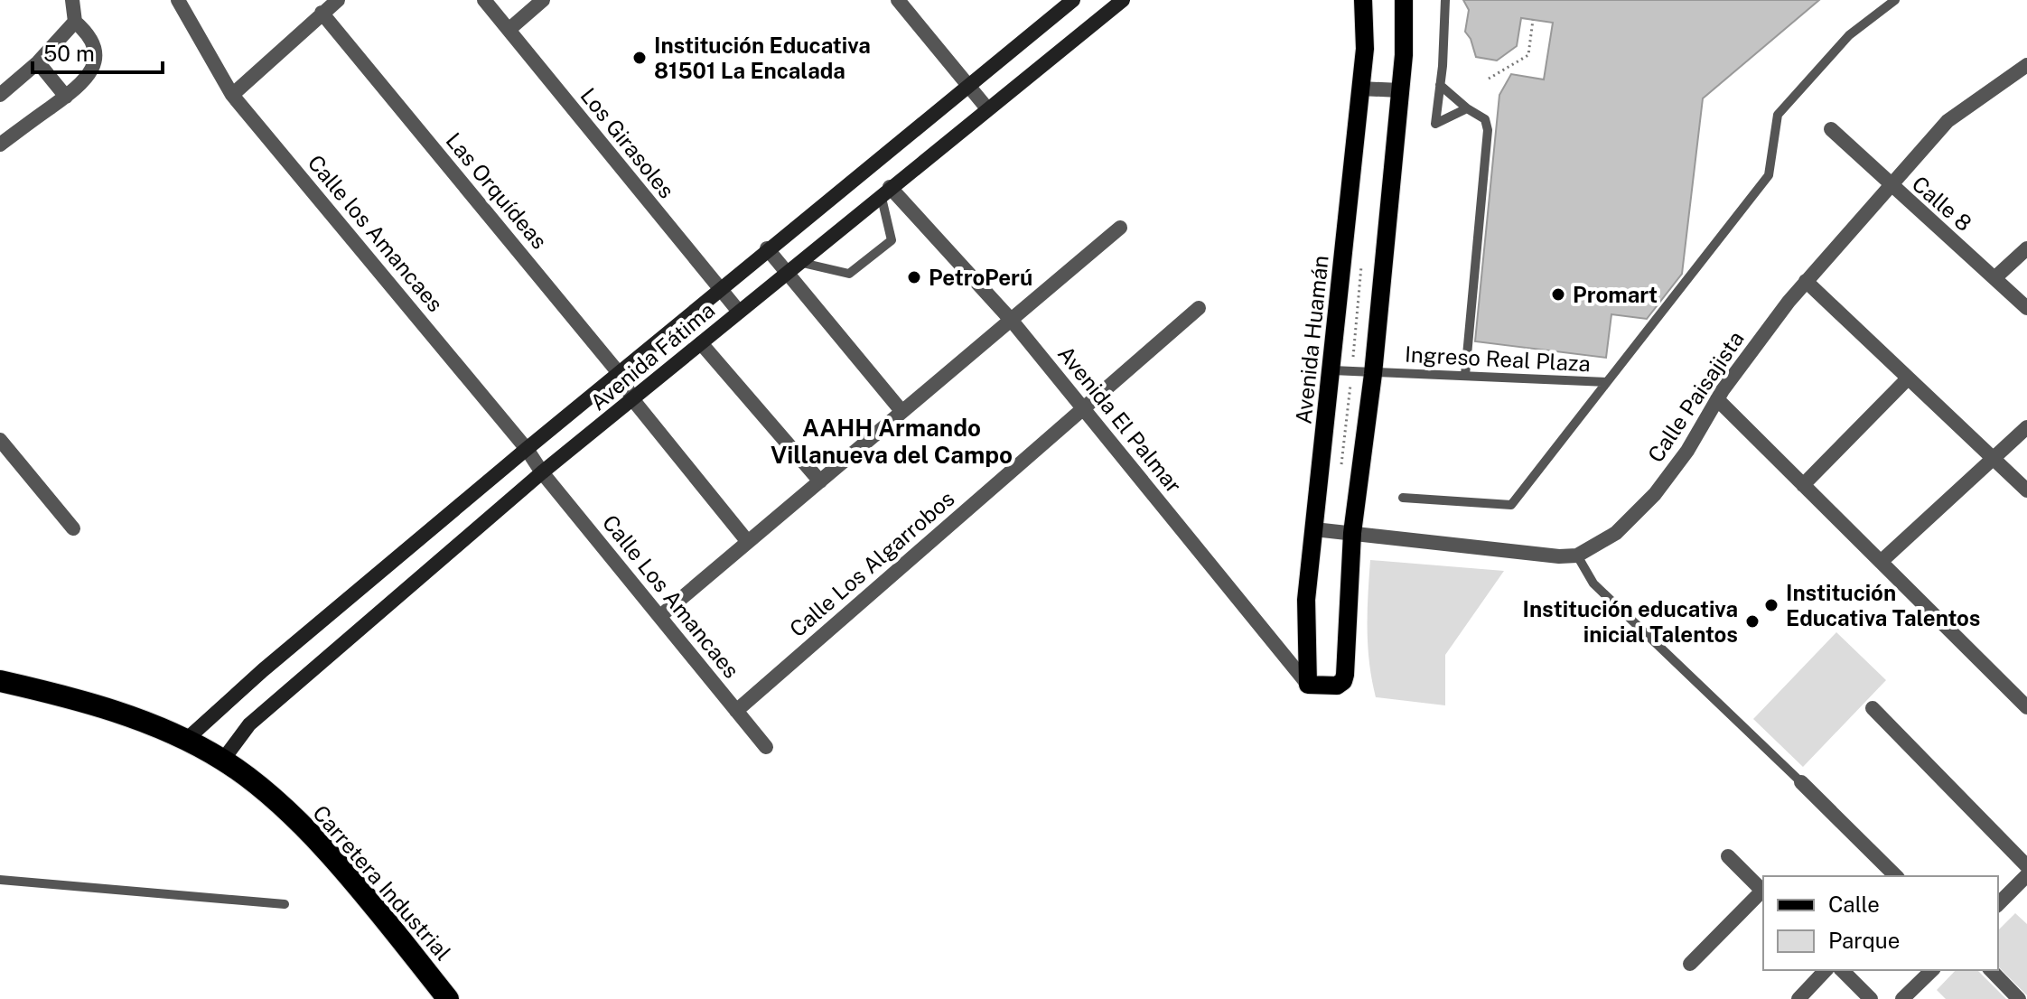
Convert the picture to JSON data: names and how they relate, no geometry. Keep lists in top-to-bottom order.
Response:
{
  "streets": {
    "highway": ["Carretera Industrial"],
    "main road": ["Avenida Huamán", "Avenida Fátima"],
    "street": [
      "Los Girasoles",
      "Las Orquídeas",
      "Calle 8",
      "Calle los Amancaes",
      "Calle Paisajista",
      "Avenida El Palmar",
      "Calle Los Algarrobos",
      "Calle Los Amancaes"
    ],
    "lane": ["Ingreso Real Plaza"]
  },
  "crossings": [
    ["Los Girasoles", "Avenida Fátima"],
    ["Las Orquídeas", "Avenida Fátima"],
    ["Calle 8", "Calle Paisajista"],
    ["Calle los Amancaes", "Avenida Fátima"],
    ["Calle los Amancaes", "Calle Los Amancaes"],
    ["Avenida Huamán", "Ingreso Real Plaza"],
    ["Avenida Huamán", "Avenida El Palmar"],
    ["Avenida Fátima", "Avenida El Palmar"],
    ["Avenida Fátima", "Calle Los Amancaes"],
    ["Avenida Fátima", "Carretera Industrial"],
    ["Avenida El Palmar", "Calle Los Algarrobos"],
    ["Calle Los Algarrobos", "Calle Los Amancaes"]
  ],
  "districts": ["AAHH Armando Villanueva del Campo"],
  "places": [
    "Institución Educativa 81501 La Encalada",
    "PetroPerú",
    "Promart",
    "Institución Educativa Talentos",
    "Institución educativa inicial Talentos"
  ],
  "legend": ["Calle", "Parque"],
  "scale_bar": "50 m"
}
